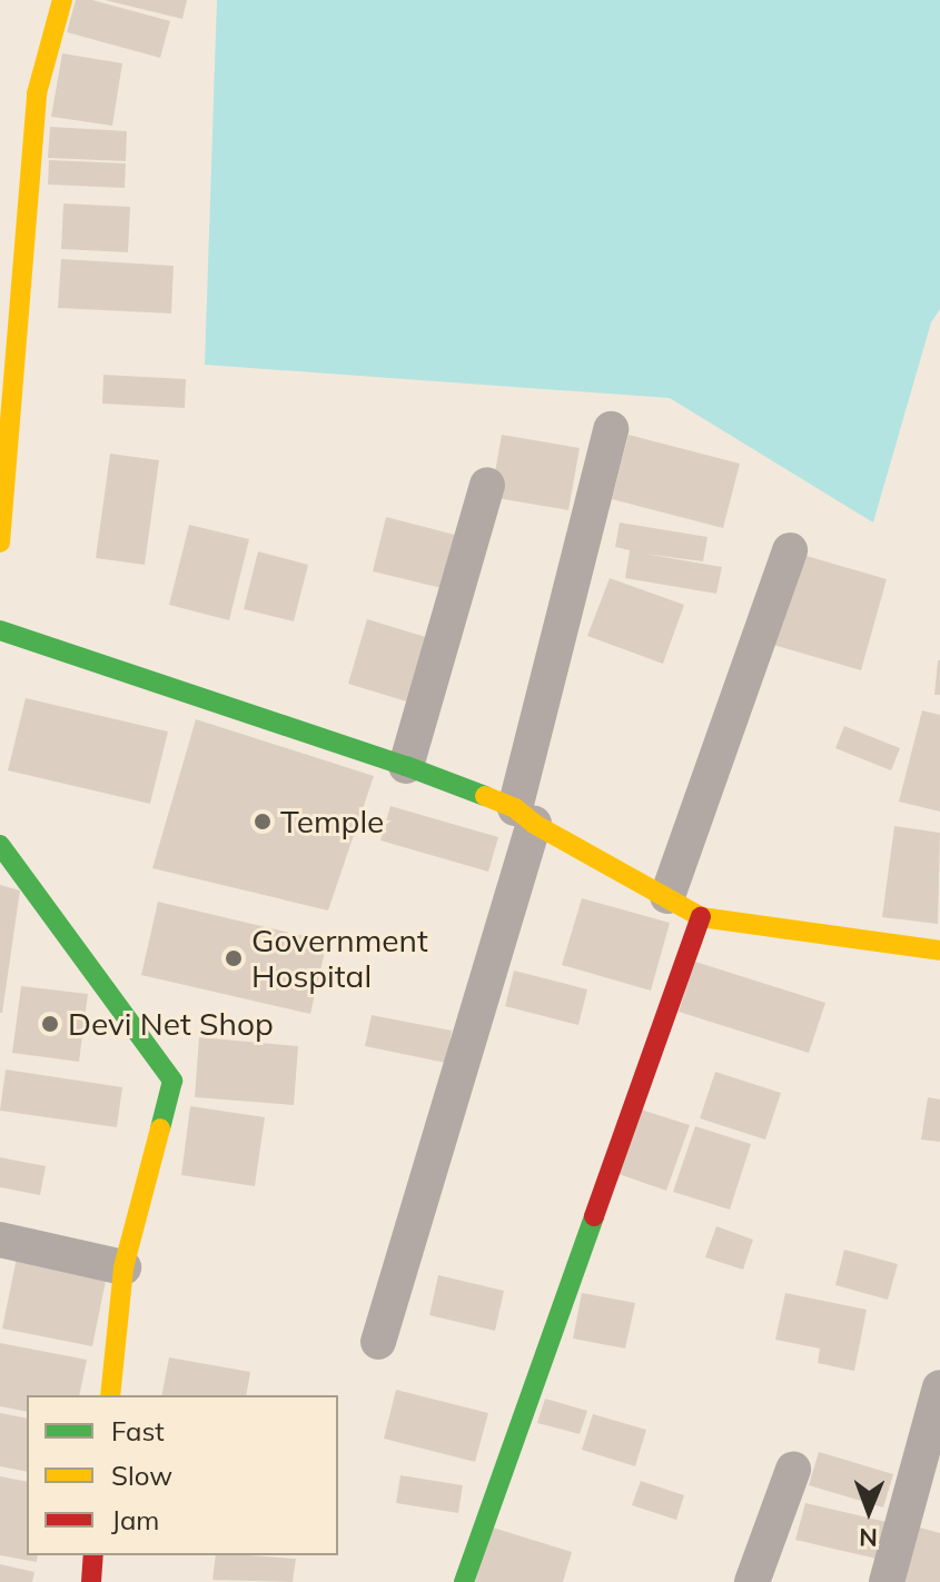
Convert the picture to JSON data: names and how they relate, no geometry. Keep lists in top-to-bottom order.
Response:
{
  "places": ["Temple", "Government Hospital", "Devi Net Shop"],
  "legend": ["Fast", "Slow", "Jam"],
  "north": "bottom"
}
